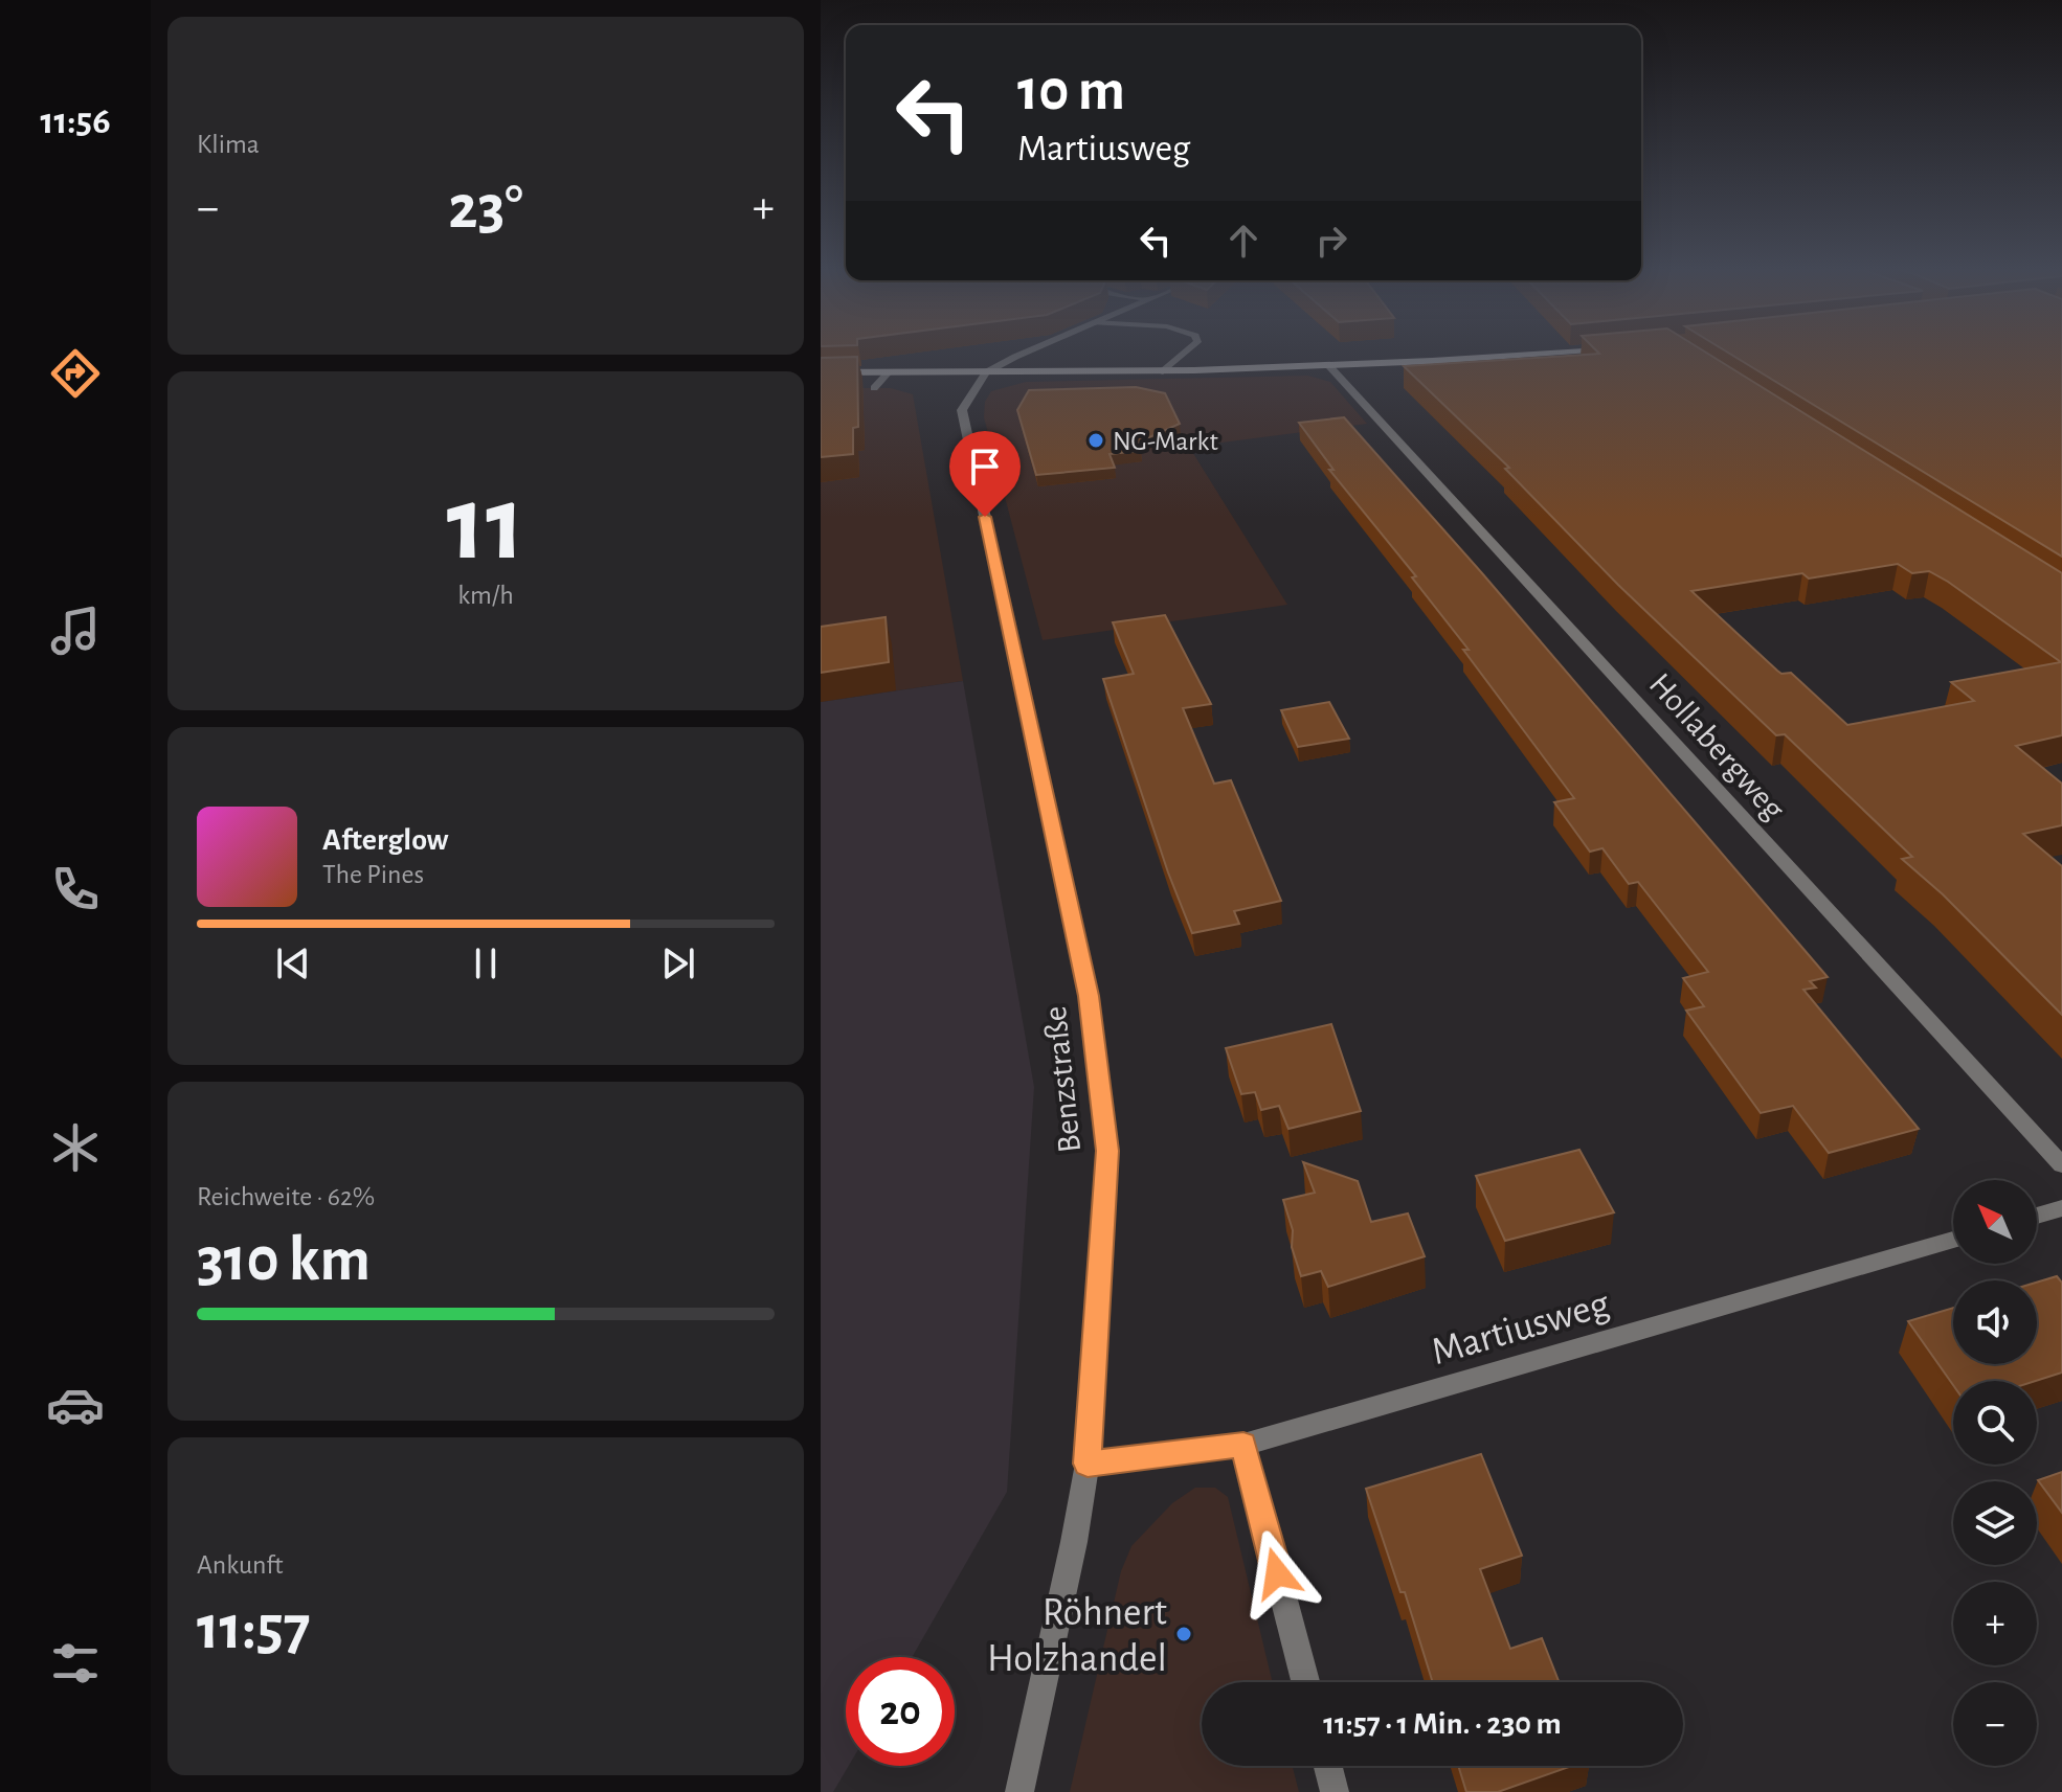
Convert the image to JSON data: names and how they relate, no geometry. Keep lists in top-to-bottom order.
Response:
{
  "streets": {
    "street": ["Hollabergweg", "Benzstraße", "Martiusweg"]
  },
  "crossings": [
    ["Benzstraße", "Martiusweg"]
  ],
  "places": ["NG-Markt", "Röhnert Holzhandel"],
  "north": "top left",
  "page": {
    "tabs": "11:56",
    "tile": [
      "Klima",
      ["11", "km/h"],
      ["Reichweite · 62%", "310 km"],
      ["Ankunft", "11:57"]
    ],
    "turn": ["10 m", "Martiusweg"],
    "heat": ["−", "23°", "+"],
    "song": ["Afterglow", "The Pines"],
    "map_buttons": ["+", "−"],
    "limit": "20",
    "trip": "11:57 · 1 Min. · 230 m"
  }
}
